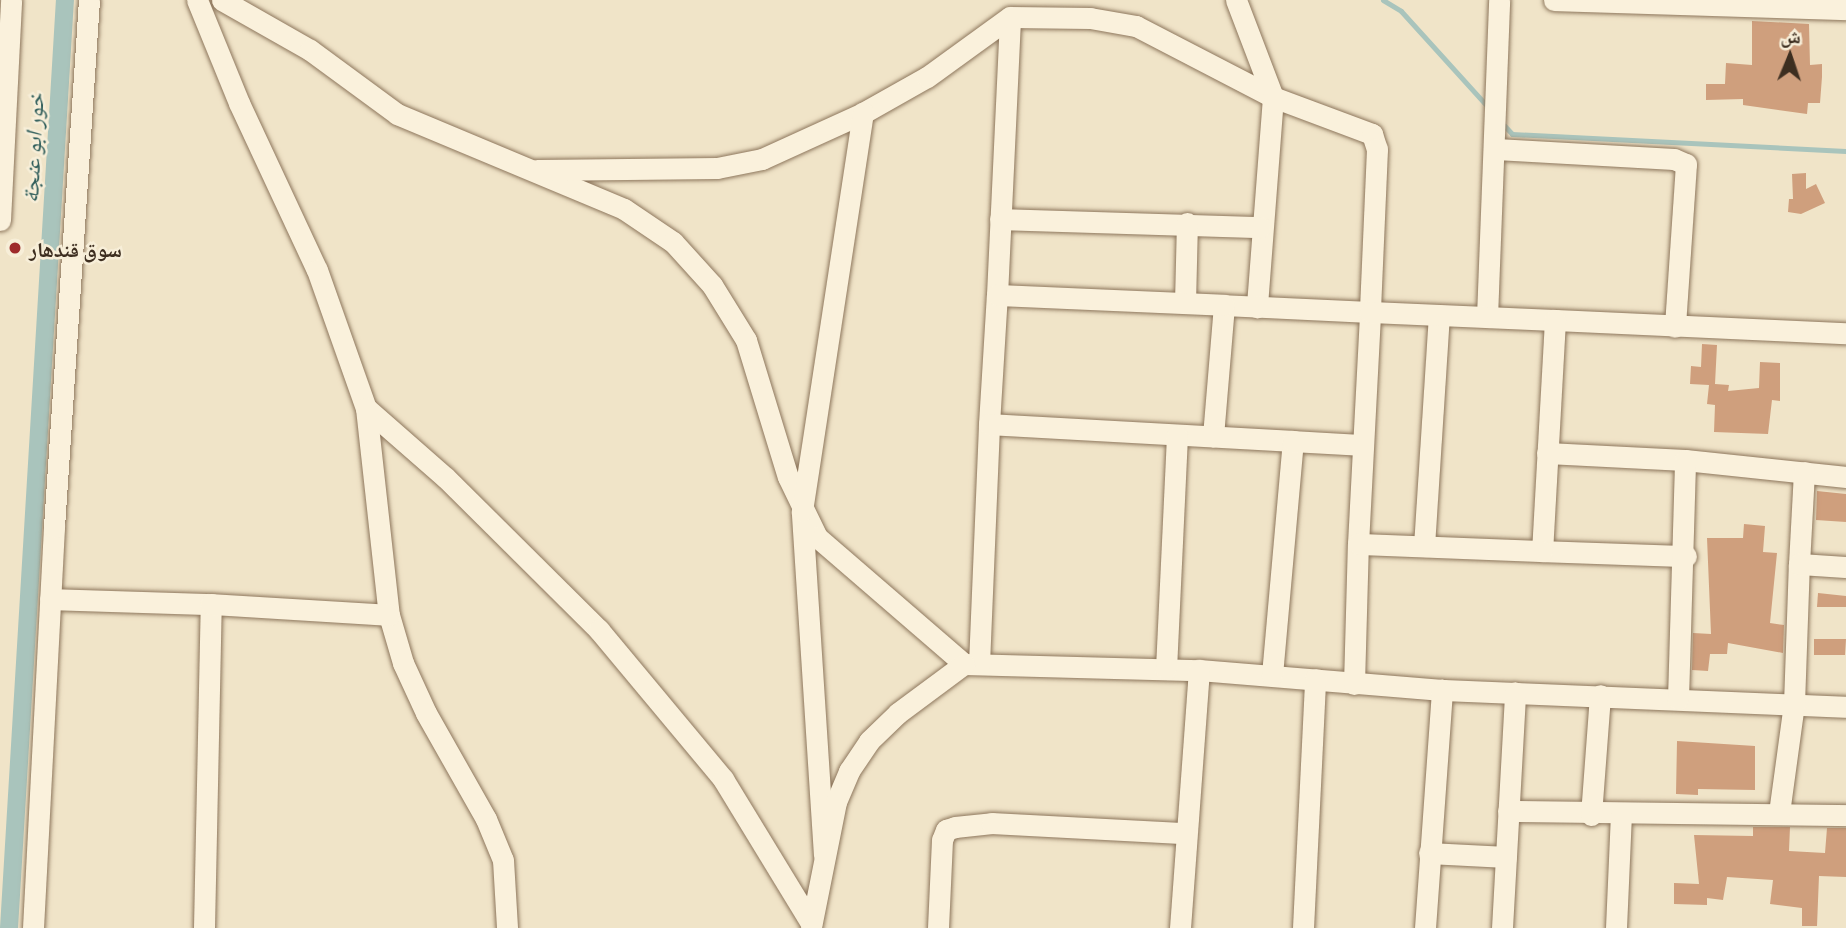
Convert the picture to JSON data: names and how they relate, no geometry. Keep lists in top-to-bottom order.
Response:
{
  "water": ["خور ابو عنجة"],
  "places": ["سوق قندهار"],
  "north": "top"
}
